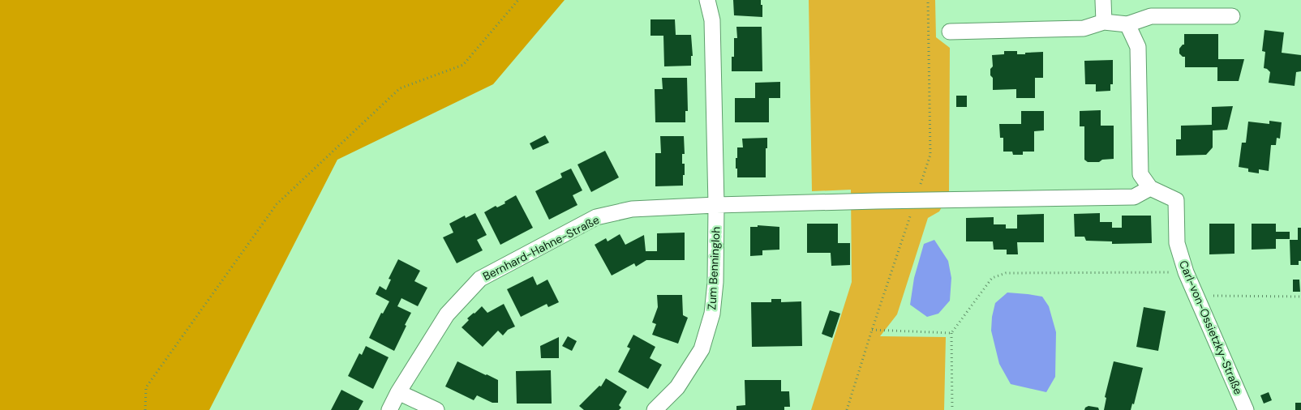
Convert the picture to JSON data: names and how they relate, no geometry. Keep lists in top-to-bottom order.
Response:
{
  "streets": {
    "street": ["Bernhard-Hahne-Straße", "Zum Benningloh", "Carl-von-Ossietzky-Straße"]
  },
  "crossings": [
    ["Bernhard-Hahne-Straße", "Zum Benningloh"]
  ]
}
